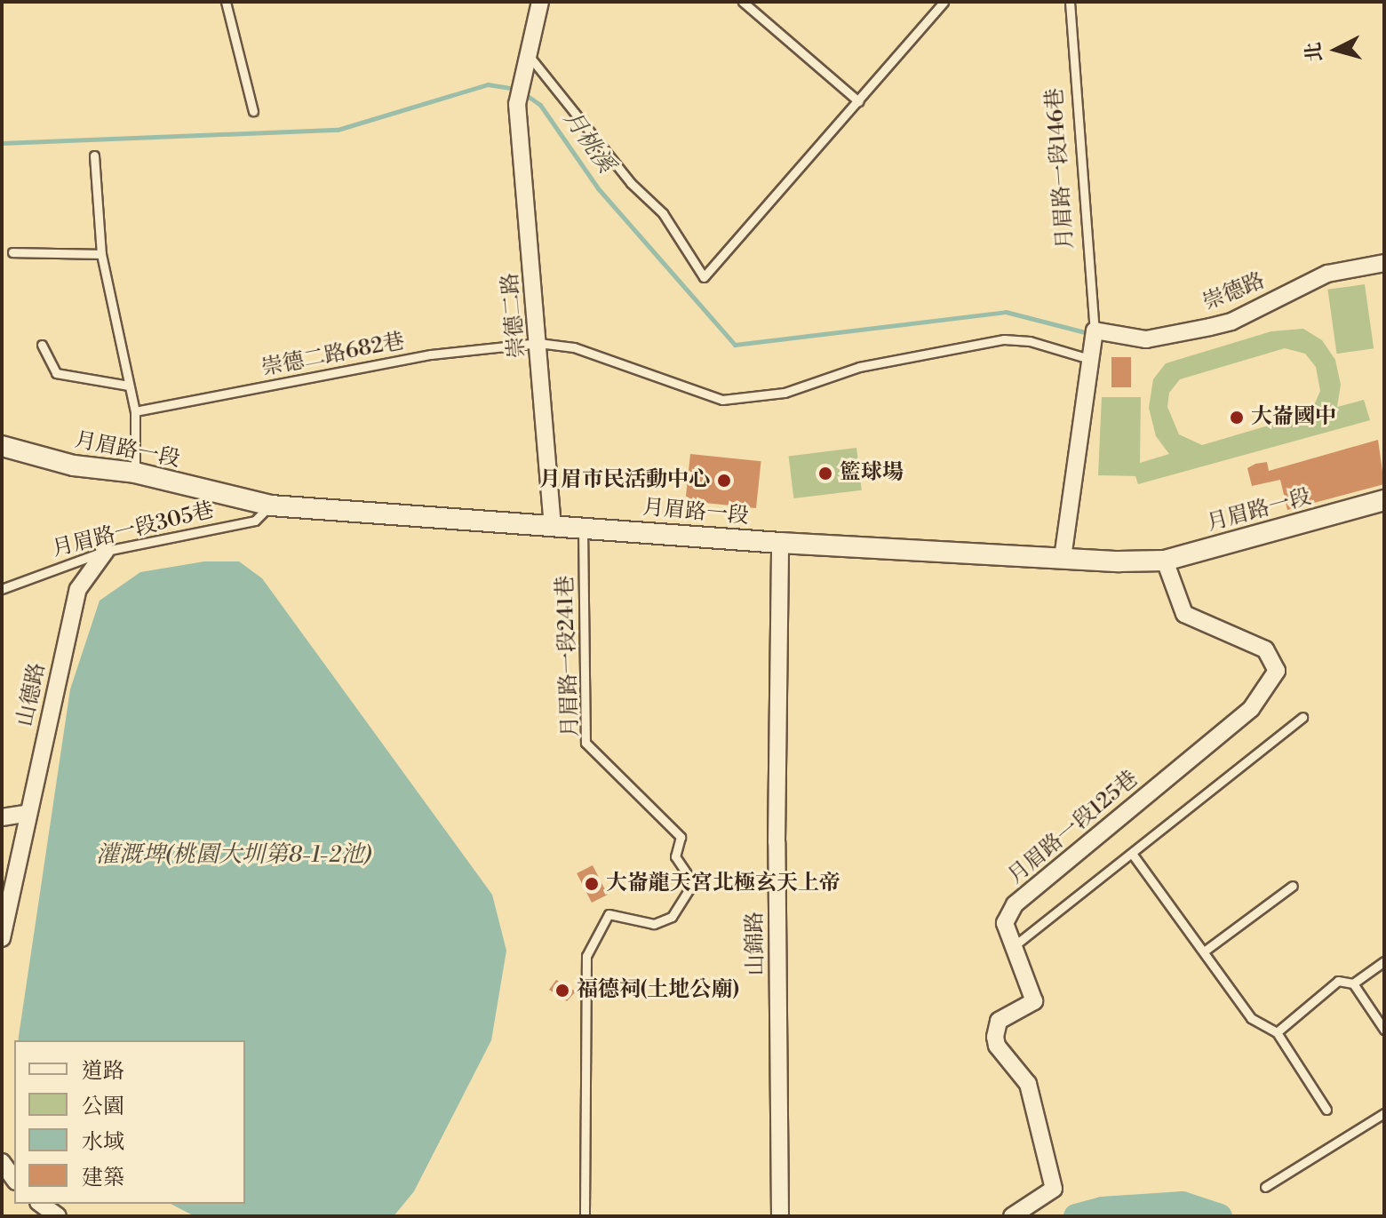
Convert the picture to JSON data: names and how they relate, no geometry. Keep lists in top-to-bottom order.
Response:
{
  "streets": {
    "street": [
      "崇德路",
      "崇德二路",
      "月眉路一段",
      "山德路",
      "月眉路一段125巷",
      "山錦路"
    ],
    "lane": [
      "月眉路一段146巷",
      "崇德二路682巷",
      "月眉路一段305巷",
      "月眉路一段241巷"
    ]
  },
  "crossings": [
    ["月眉路一段146巷", "崇德路"],
    ["崇德二路", "崇德二路682巷"],
    ["崇德二路", "月眉路一段"],
    ["月眉路一段", "月眉路一段305巷"],
    ["月眉路一段", "月眉路一段241巷"],
    ["月眉路一段", "月眉路一段125巷"],
    ["月眉路一段", "山錦路"],
    ["月眉路一段305巷", "山德路"]
  ],
  "water": ["月桃溪", "灌溉埤(桃園大圳第8-1-2池)"],
  "places": [
    "大崙國中",
    "籃球場",
    "月眉市民活動中心",
    "大崙龍天宮北極玄天上帝",
    "福德祠(土地公廟)"
  ],
  "legend": [
    "道路",
    "公園",
    "水域",
    "建築"
  ],
  "north": "left"
}
